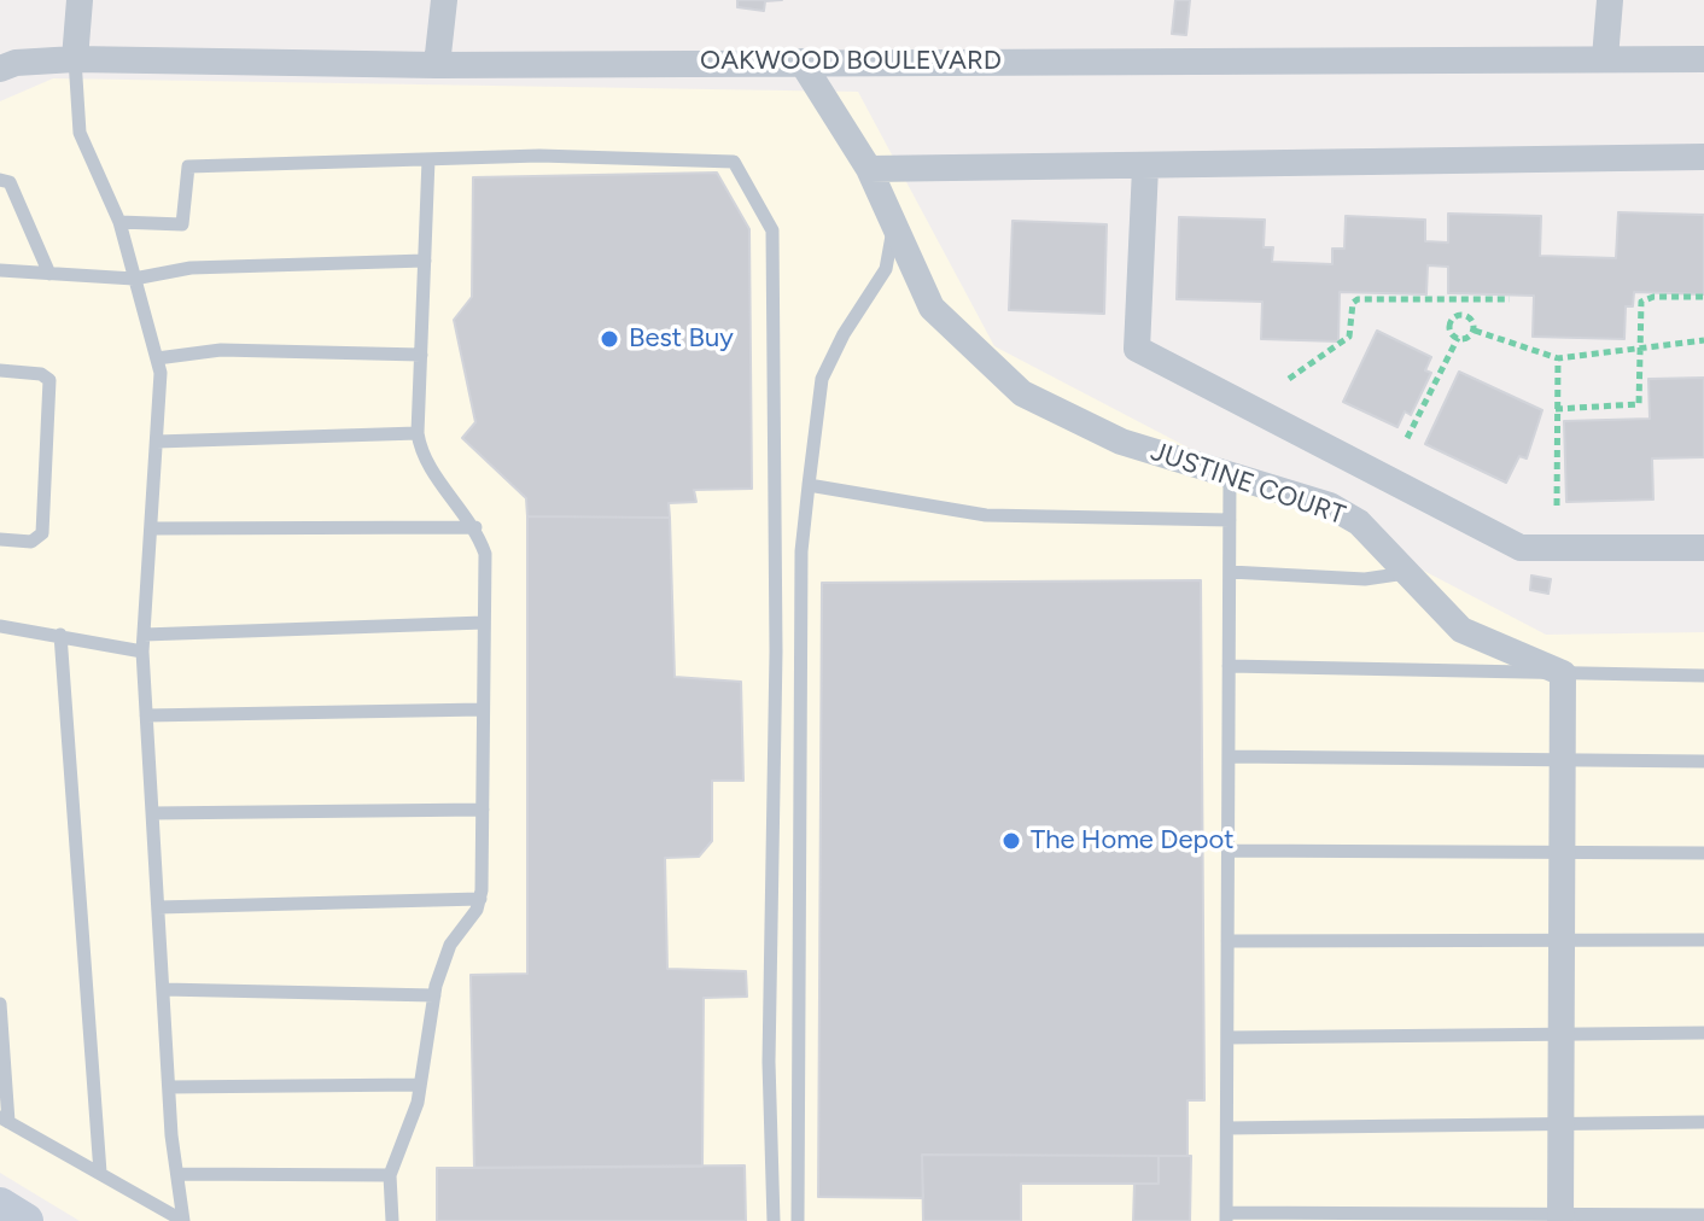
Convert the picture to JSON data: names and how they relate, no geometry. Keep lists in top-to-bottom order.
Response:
{
  "streets": {
    "street": ["OAKWOOD BOULEVARD", "JUSTINE COURT"]
  },
  "crossings": [
    ["OAKWOOD BOULEVARD", "JUSTINE COURT"]
  ],
  "places": ["Best Buy", "The Home Depot"]
}
